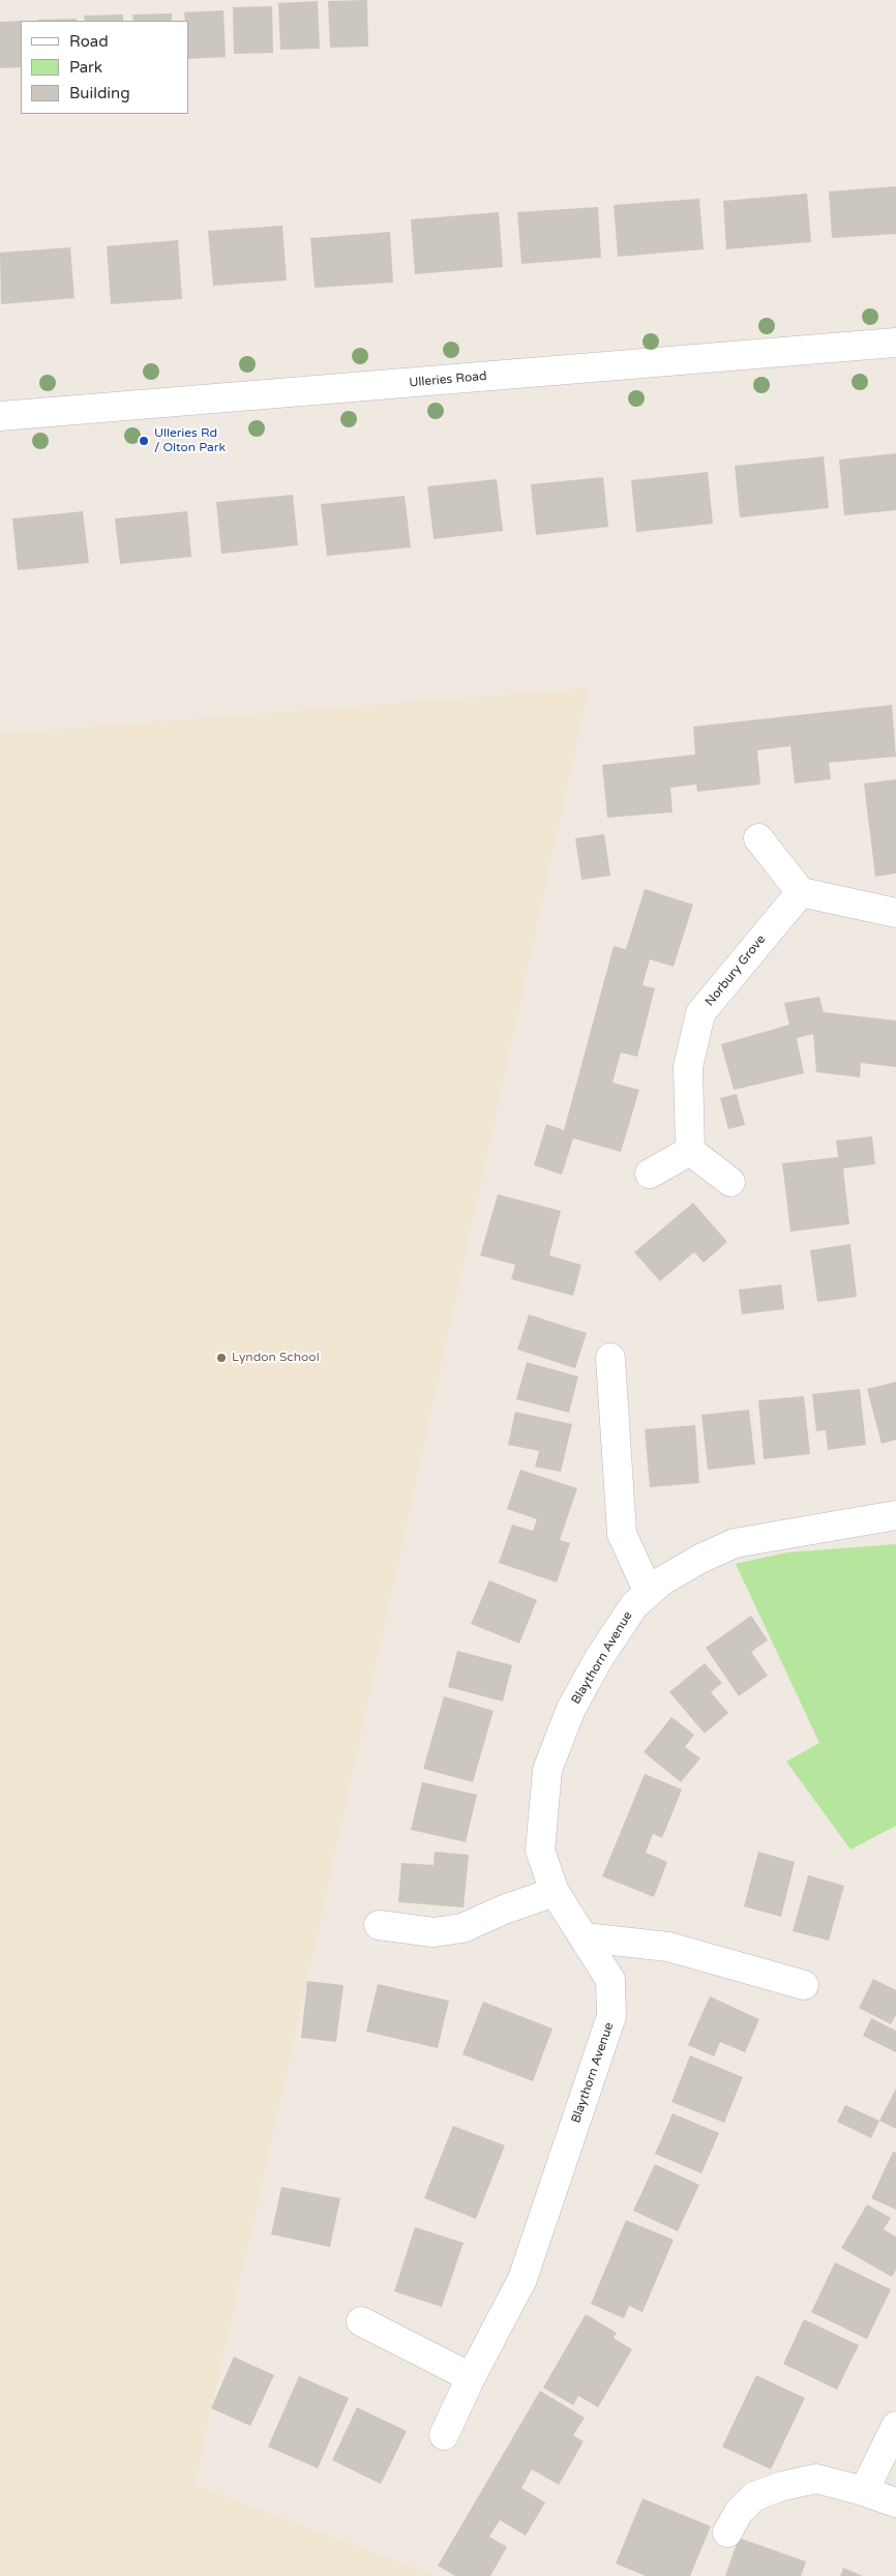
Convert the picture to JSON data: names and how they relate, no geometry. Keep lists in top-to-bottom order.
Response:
{
  "streets": {
    "street": ["Ulleries Road", "Norbury Grove", "Blaythorn Avenue"]
  },
  "places": ["Ulleries Rd / Olton Park", "Lyndon School"],
  "legend": ["Road", "Park", "Building"]
}
